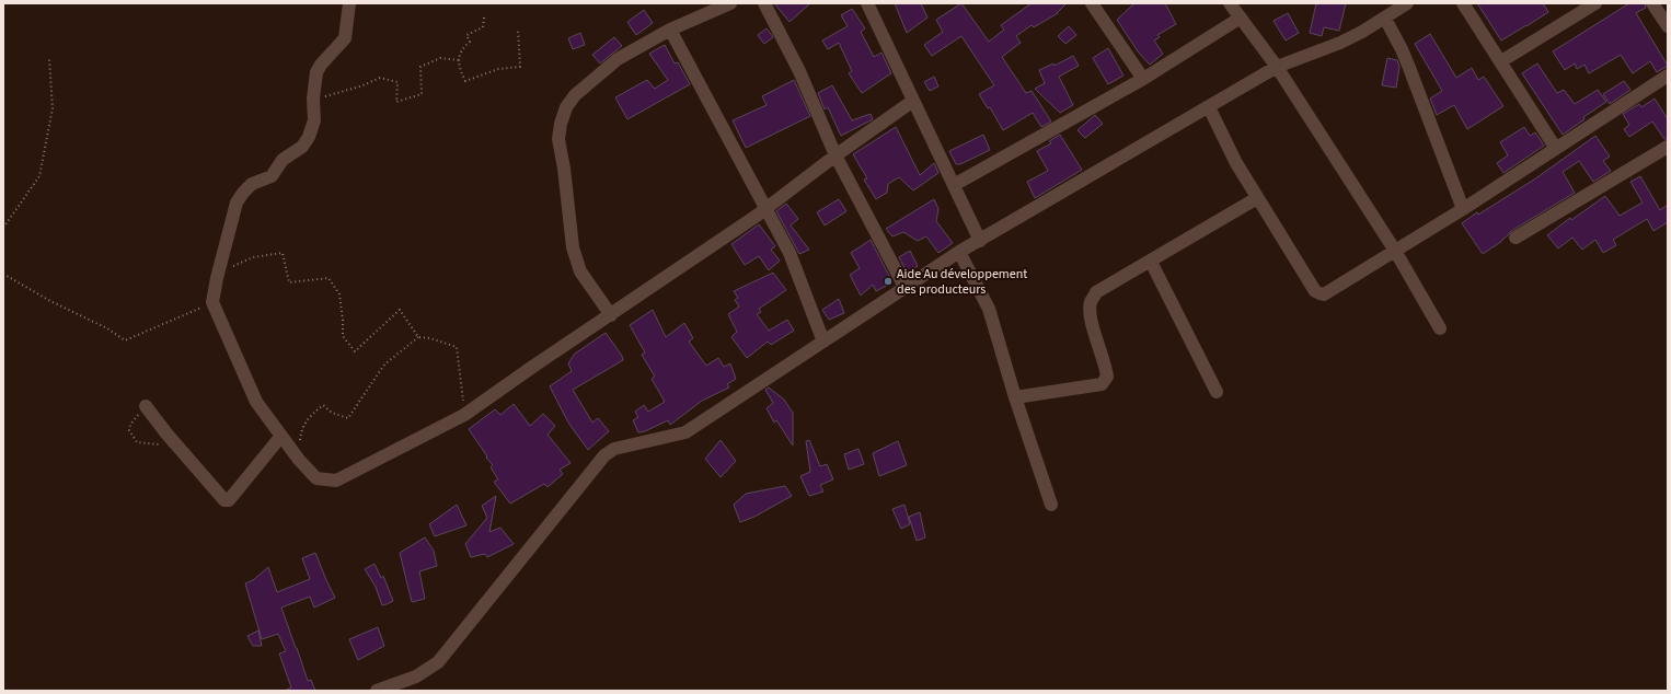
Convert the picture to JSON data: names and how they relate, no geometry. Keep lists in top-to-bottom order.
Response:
{
  "places": ["Aide Au développement des producteurs"]
}
